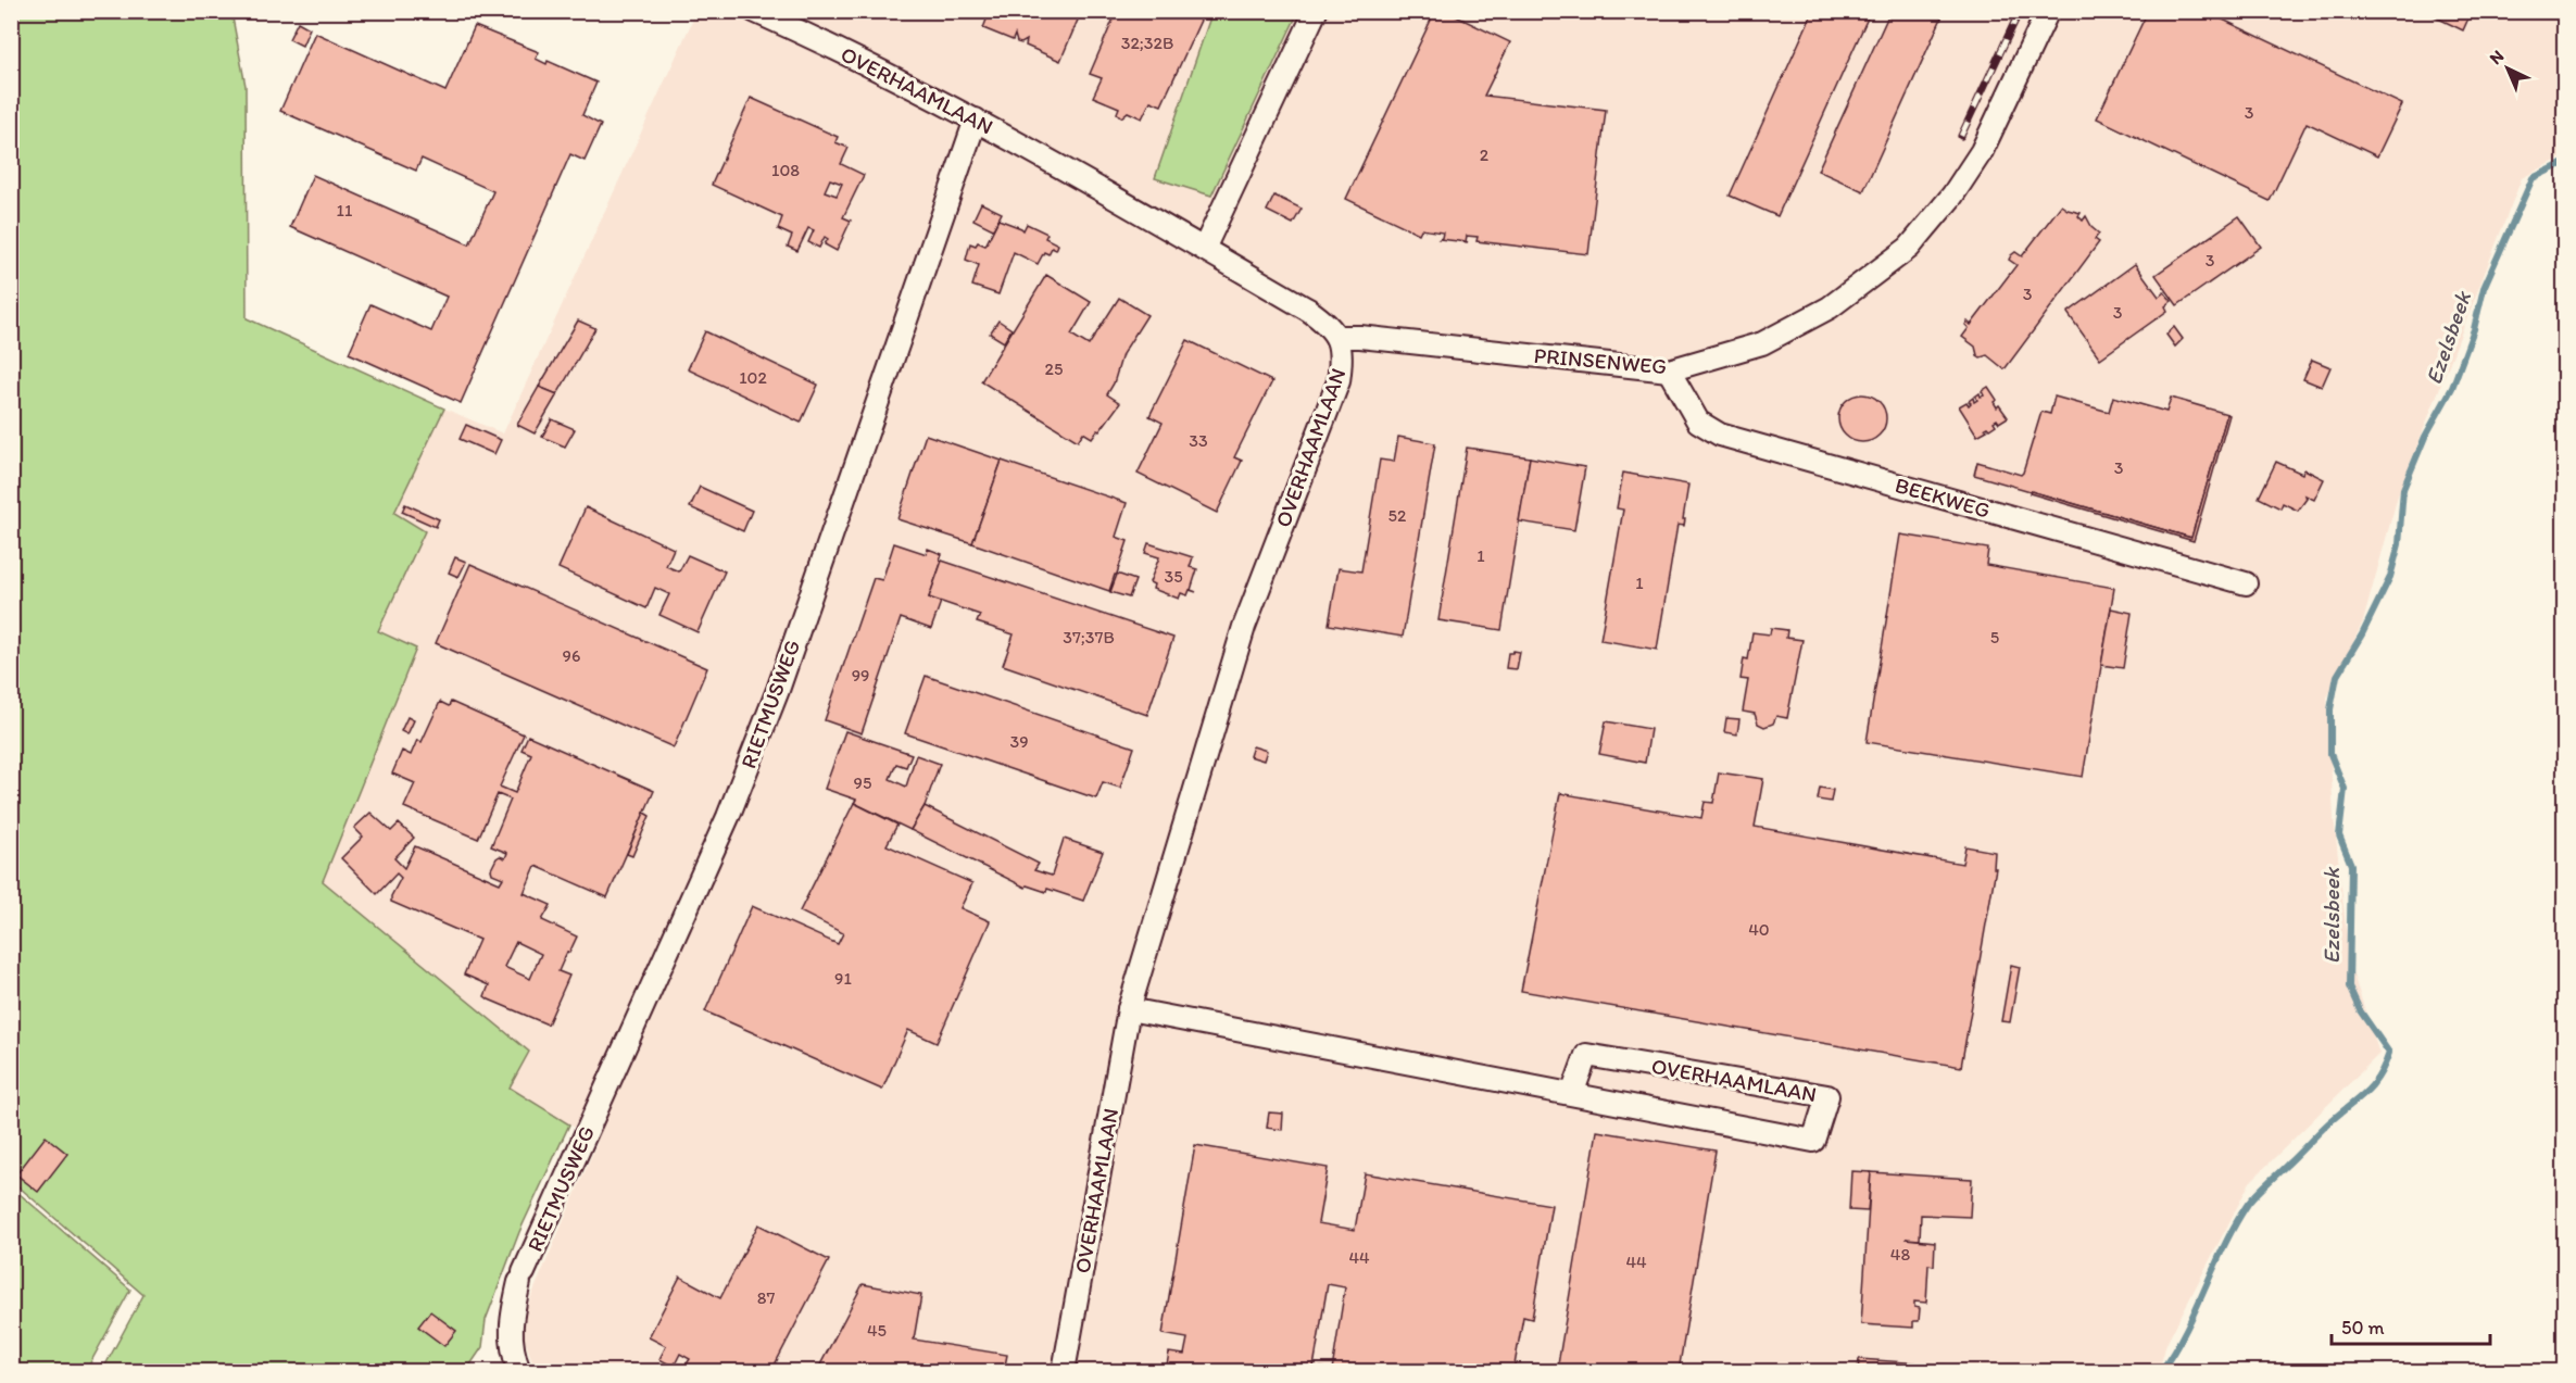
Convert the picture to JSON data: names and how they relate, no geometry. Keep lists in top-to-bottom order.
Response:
{
  "streets": {
    "street": [
      "OVERHAAMLAAN",
      "PRINSENWEG",
      "BEEKWEG",
      "RIETMUSWEG"
    ]
  },
  "crossings": [
    ["OVERHAAMLAAN", "PRINSENWEG"],
    ["OVERHAAMLAAN", "RIETMUSWEG"],
    ["PRINSENWEG", "BEEKWEG"]
  ],
  "water": ["Ezelsbeek"],
  "house_numbers": [
    "32;32B",
    "3",
    "2",
    "108",
    "11",
    "3",
    "3",
    "3",
    "25",
    "102",
    "33",
    "3",
    "52",
    "1",
    "35",
    "1",
    "37;37B",
    "5",
    "96",
    "99",
    "39",
    "95",
    "40",
    "91",
    "48",
    "44",
    "44",
    "87",
    "45"
  ],
  "scale_bar": "50 m",
  "north": "top left"
}
